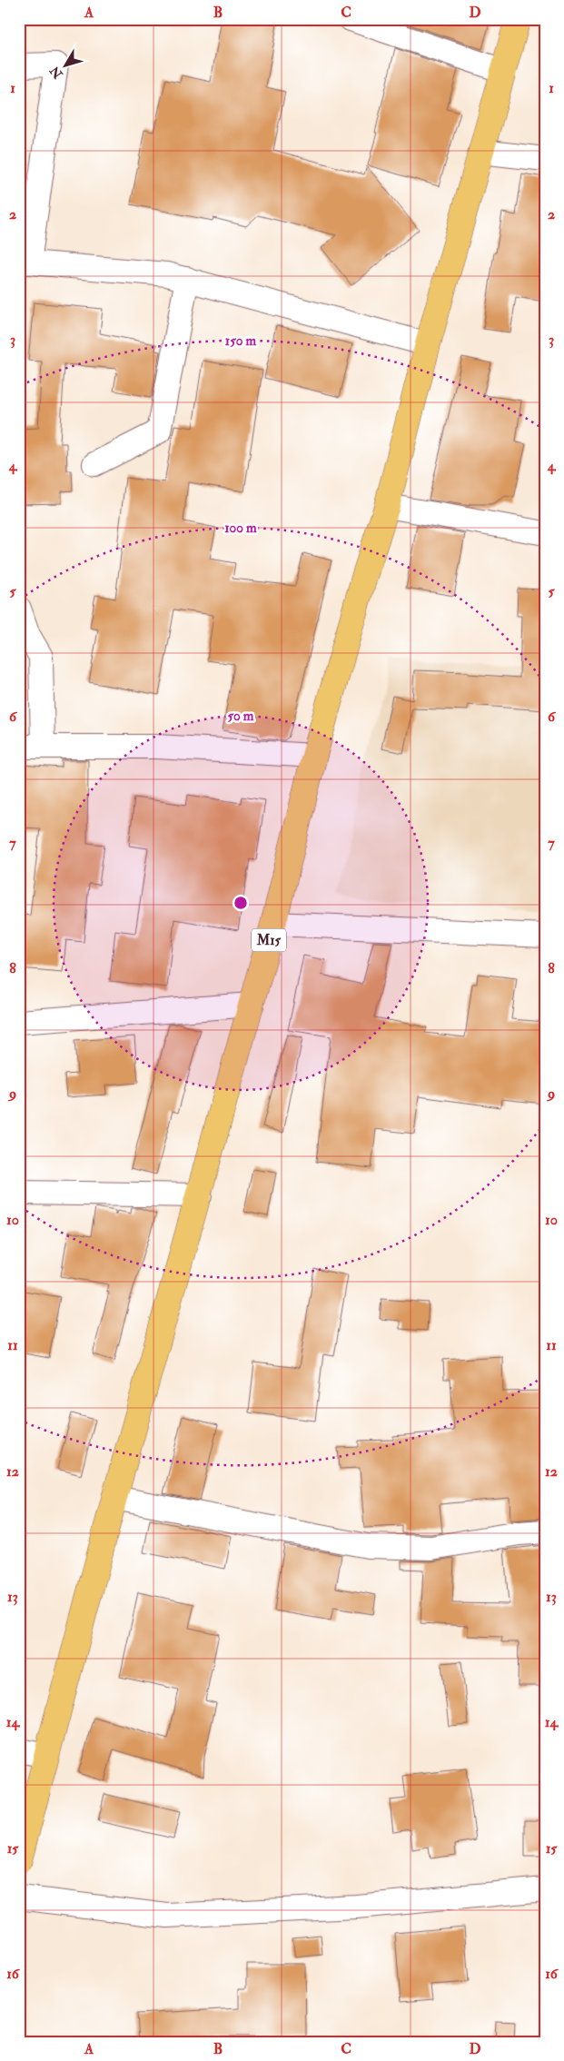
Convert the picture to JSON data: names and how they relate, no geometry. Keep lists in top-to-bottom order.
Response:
{
  "streets": {
    "highway": ["M15"]
  },
  "north": "bottom left",
  "grid": {
    "columns": [
      "A",
      "B",
      "C",
      "D"
    ],
    "rows": [
      "1",
      "2",
      "3",
      "4",
      "5",
      "6",
      "7",
      "8",
      "9",
      "10",
      "11",
      "12",
      "13",
      "14",
      "15",
      "16"
    ]
  },
  "rings": ["150 m", "100 m", "50 m"]
}
